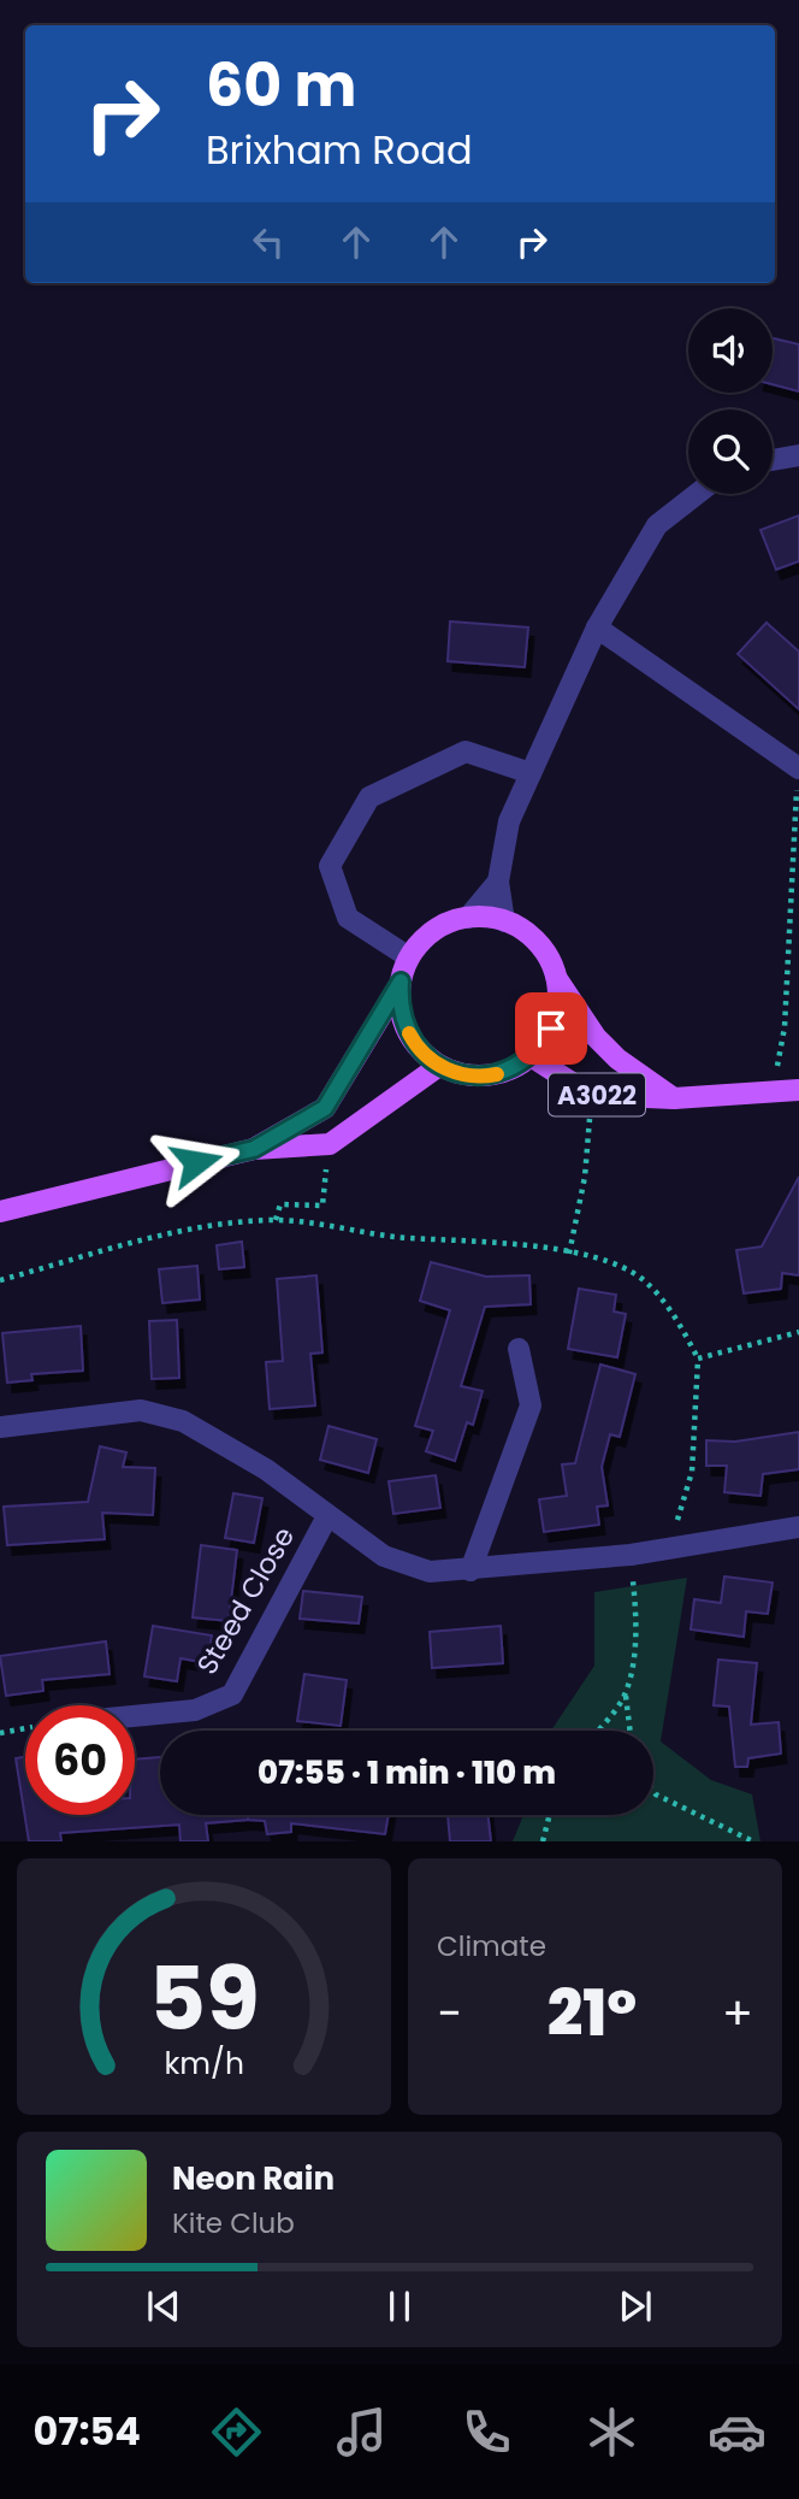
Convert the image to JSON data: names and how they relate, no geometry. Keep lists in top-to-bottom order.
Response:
{
  "streets": {
    "main road": ["A3022"],
    "street": ["Steed Close"]
  },
  "page": {
    "turn": ["60 m", "Brixham Road"],
    "limit": "60",
    "trip": "07:55 · 1 min · 110 m",
    "tile": "Climate",
    "heat": ["−", "21°", "+"],
    "song": ["Neon Rain", "Kite Club"],
    "tabs": "07:54",
    "gauge": ["59", "km/h"]
  }
}
